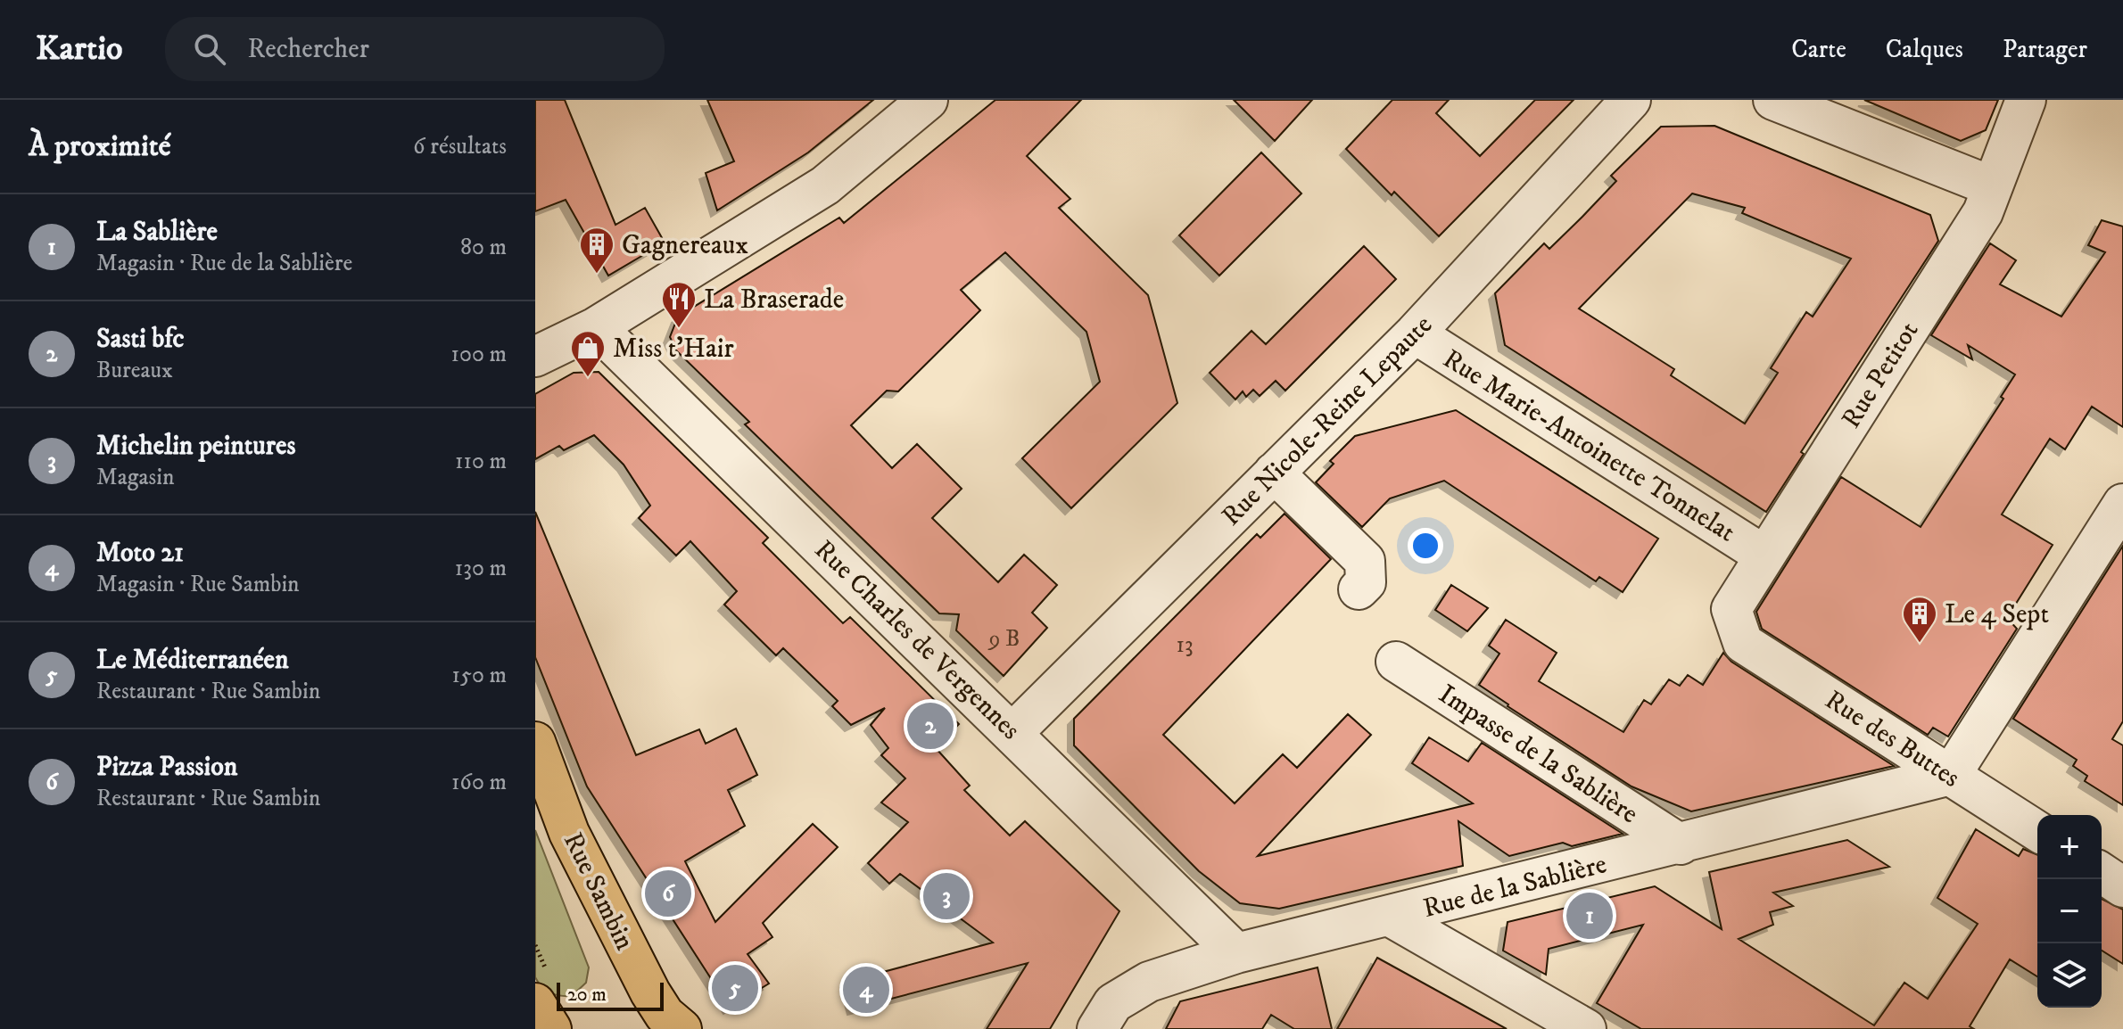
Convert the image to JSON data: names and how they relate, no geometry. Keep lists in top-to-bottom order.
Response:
{
  "streets": {
    "main road": ["Rue Sambin"],
    "street": [
      "Rue Petitot",
      "Rue Nicole-Reine Lepaute",
      "Rue Marie-Antoinette Tonnelat",
      "Rue Charles de Vergennes",
      "Rue des Buttes",
      "Impasse de la Sablière",
      "Rue de la Sablière"
    ]
  },
  "crossings": [
    ["Rue Petitot", "Rue Marie-Antoinette Tonnelat"],
    ["Rue Petitot", "Rue des Buttes"],
    ["Rue Nicole-Reine Lepaute", "Rue Marie-Antoinette Tonnelat"],
    ["Rue Nicole-Reine Lepaute", "Rue Charles de Vergennes"],
    ["Rue Charles de Vergennes", "Rue de la Sablière"],
    ["Rue des Buttes", "Rue de la Sablière"],
    ["Impasse de la Sablière", "Rue de la Sablière"]
  ],
  "places": {
    "building": ["Gagnereaux", "Le 4 Sept"],
    "restaurant": ["La Braserade"],
    "shop": ["Miss t'Hair"]
  },
  "house_numbers": ["9 B", "13"],
  "scale_bar": "20 m",
  "page": {
    "header": "Kartio",
    "search": "Rechercher",
    "nav": ["Carte", "Calques", "Partager"],
    "heading": ["À proximité", "6 résultats"],
    "list": [
      {
        "mark": "1",
        "name": "La Sablière",
        "note": "Magasin · Rue de la Sablière",
        "value": "80 m"
      },
      {
        "mark": "2",
        "name": "Sasti bfc",
        "note": "Bureaux",
        "value": "100 m"
      },
      {
        "mark": "3",
        "name": "Michelin peintures",
        "note": "Magasin",
        "value": "110 m"
      },
      {
        "mark": "4",
        "name": "Moto 21",
        "note": "Magasin · Rue Sambin",
        "value": "130 m"
      },
      {
        "mark": "5",
        "name": "Le Méditerranéen",
        "note": "Restaurant · Rue Sambin",
        "value": "150 m"
      },
      {
        "mark": "6",
        "name": "Pizza Passion",
        "note": "Restaurant · Rue Sambin",
        "value": "160 m"
      }
    ],
    "pins": [
      "2",
      "6",
      "3",
      "1",
      "5",
      "4"
    ],
    "map_buttons": ["+", "−"],
    "scale": "20 m"
  }
}
